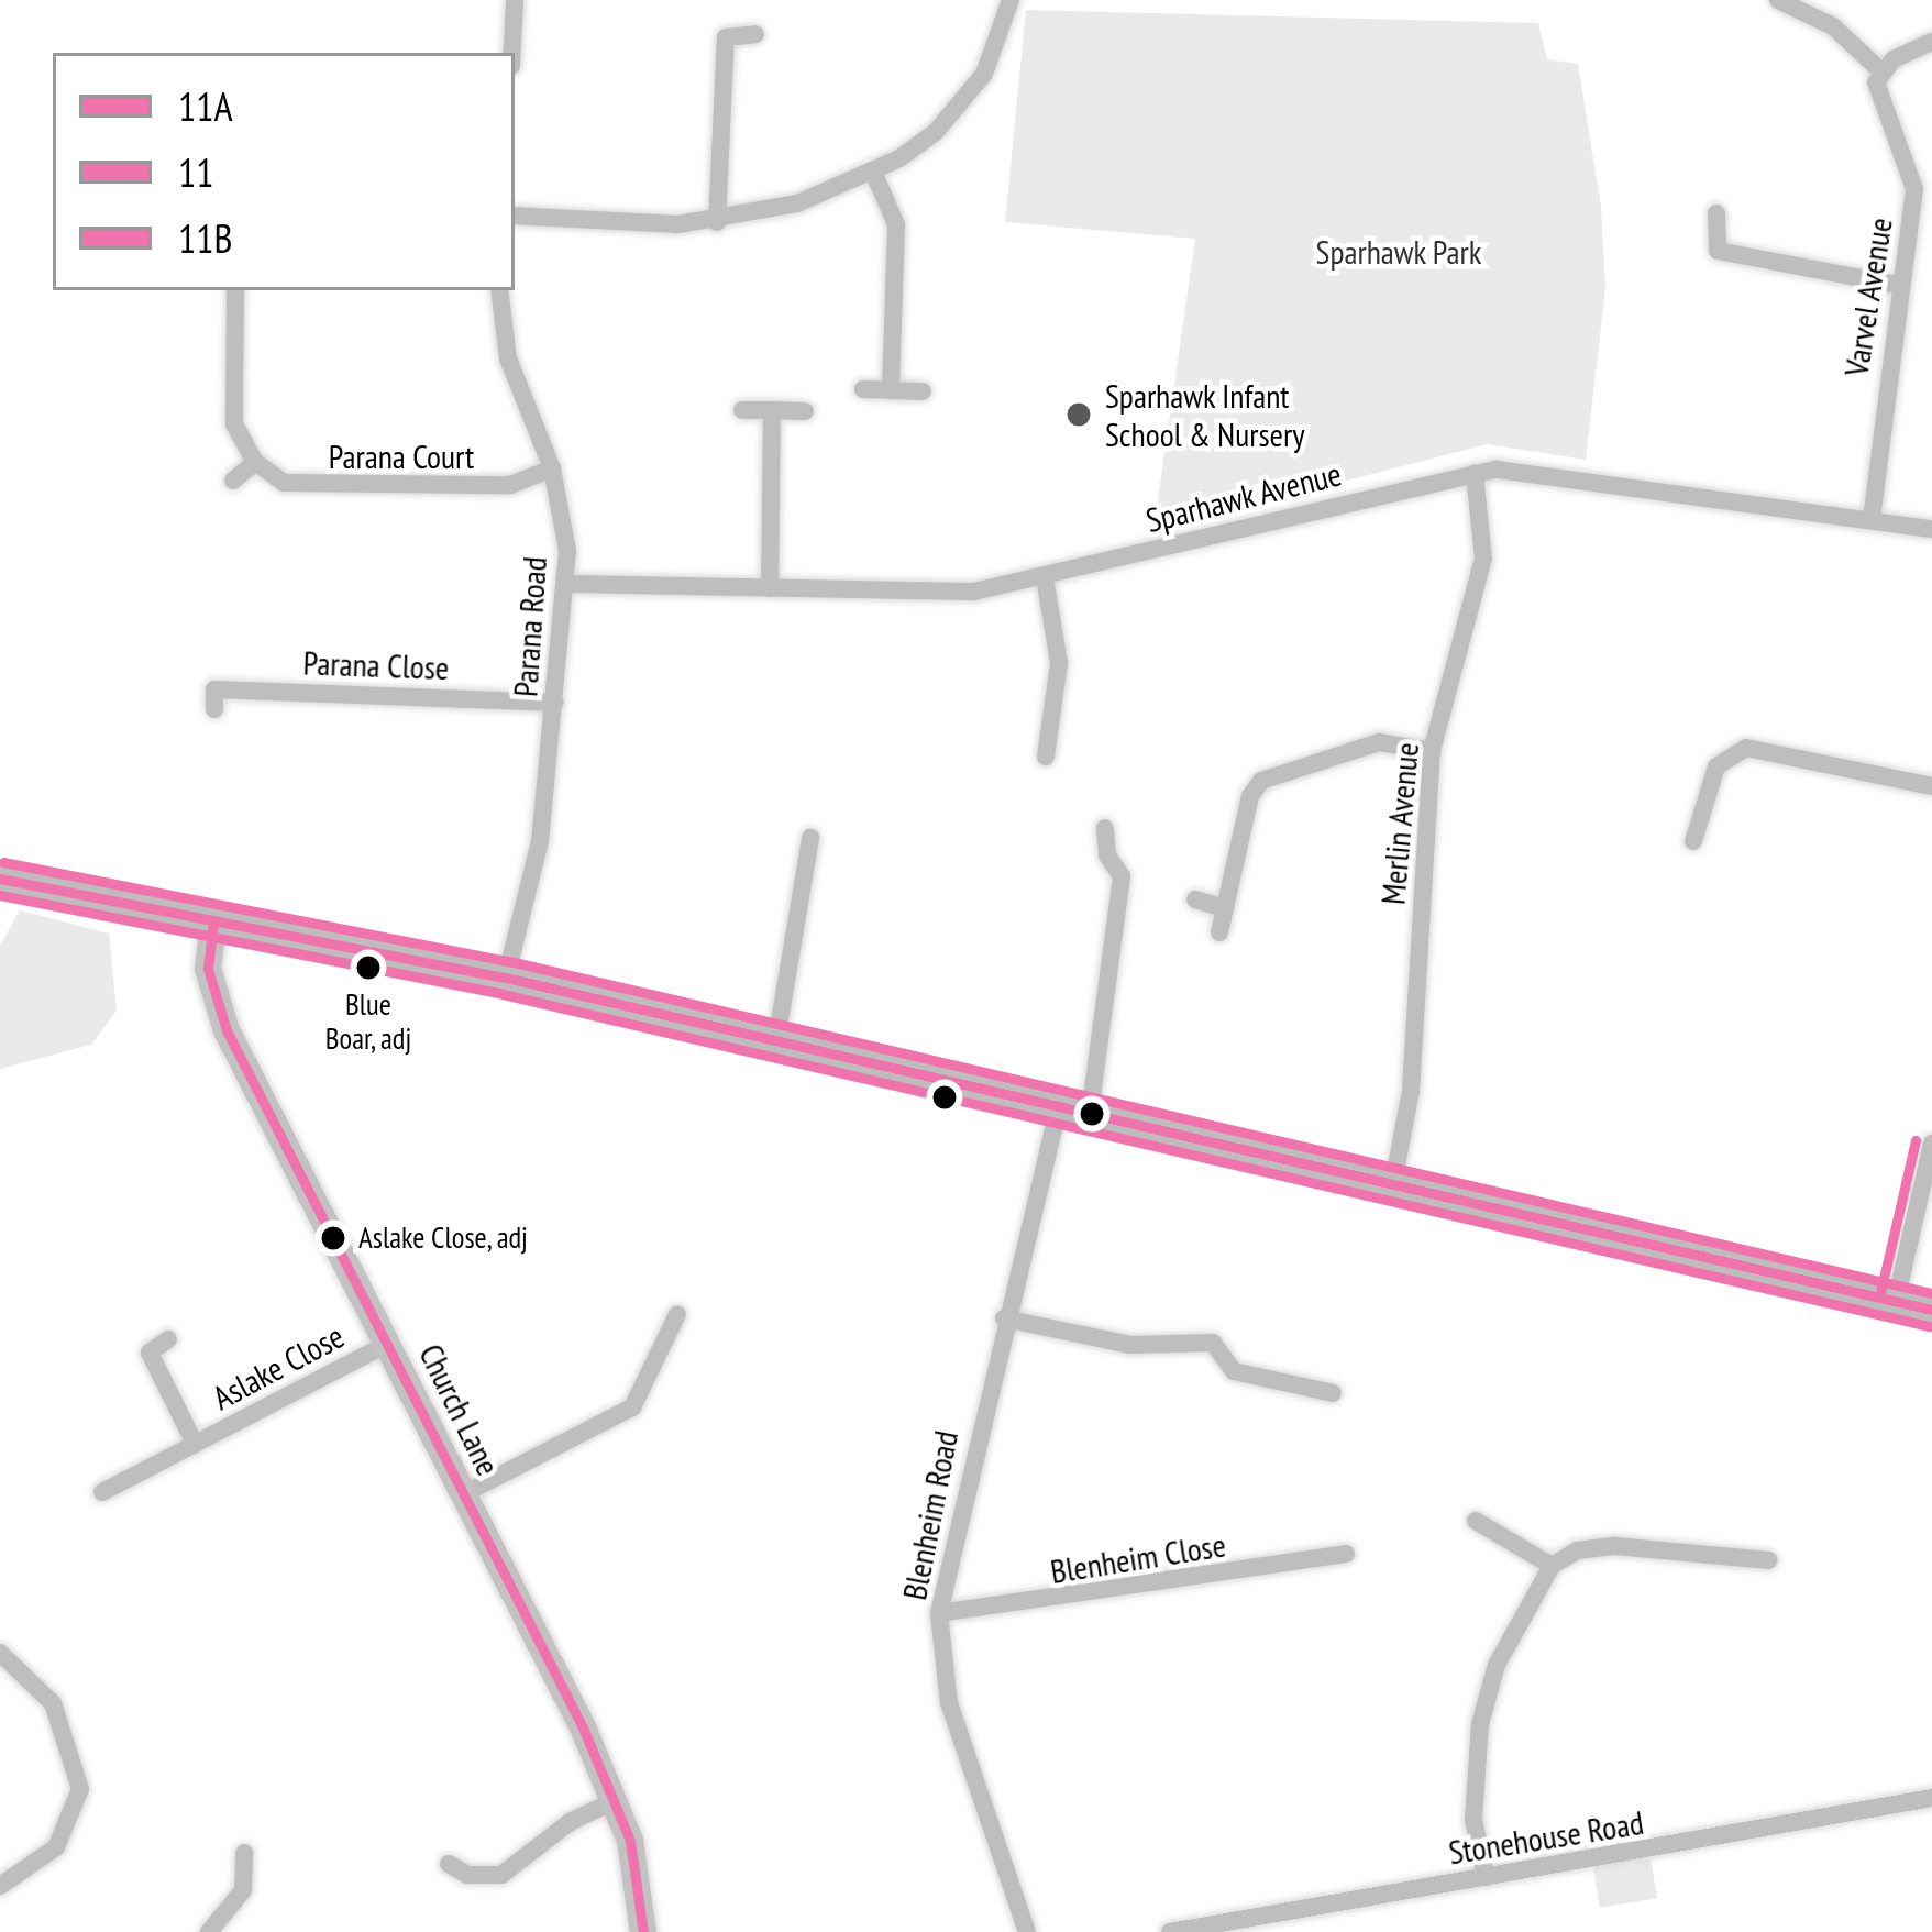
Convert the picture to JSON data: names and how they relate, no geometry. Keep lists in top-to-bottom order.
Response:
{
  "streets": {
    "street": [
      "Varvel Avenue",
      "Parana Court",
      "Sparhawk Avenue",
      "Parana Road",
      "Parana Close",
      "Merlin Avenue",
      "Aslake Close",
      "Church Lane",
      "Blenheim Road",
      "Blenheim Close",
      "Stonehouse Road"
    ]
  },
  "crossings": [
    ["Varvel Avenue", "Sparhawk Avenue"],
    ["Parana Court", "Parana Road"],
    ["Sparhawk Avenue", "Parana Road"],
    ["Sparhawk Avenue", "Merlin Avenue"],
    ["Parana Road", "Parana Close"],
    ["Aslake Close", "Church Lane"],
    ["Blenheim Road", "Blenheim Close"]
  ],
  "parks": ["Sparhawk Park"],
  "places": ["Sparhawk Infant School & Nursery", "Blue Boar, adj", "Aslake Close, adj"],
  "lines": ["transit line 11B", "transit line 11A", "transit line 11"],
  "legend": ["11A", "11", "11B"]
}
